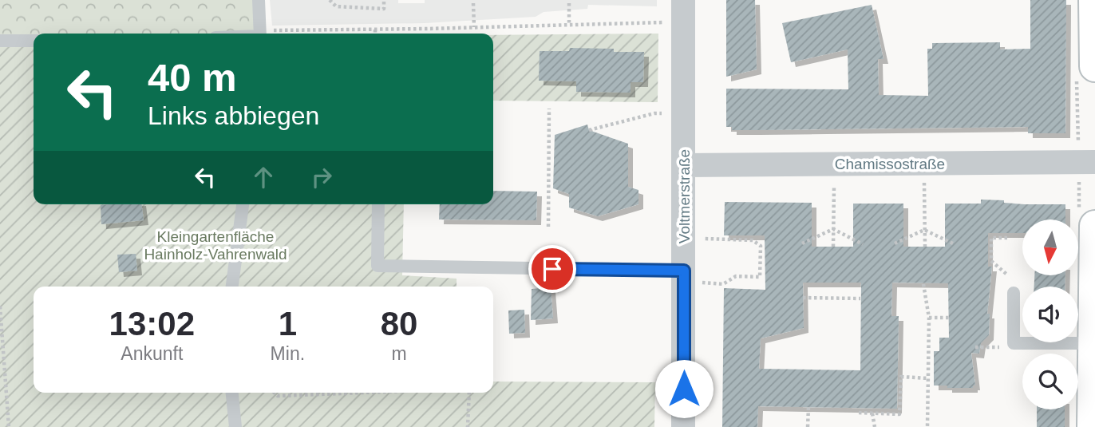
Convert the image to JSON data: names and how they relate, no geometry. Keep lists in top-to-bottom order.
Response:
{
  "streets": {
    "street": ["Chamissostraße", "Voltmerstraße"]
  },
  "crossings": [
    ["Chamissostraße", "Voltmerstraße"]
  ],
  "parks": ["Kleingartenfläche Hainholz-Vahrenwald"],
  "north": "bottom",
  "page": {
    "turn": ["40 m", "Links abbiegen"],
    "eta": [
      "13:02",
      "Ankunft",
      "1",
      "Min.",
      "80",
      "m"
    ]
  }
}
